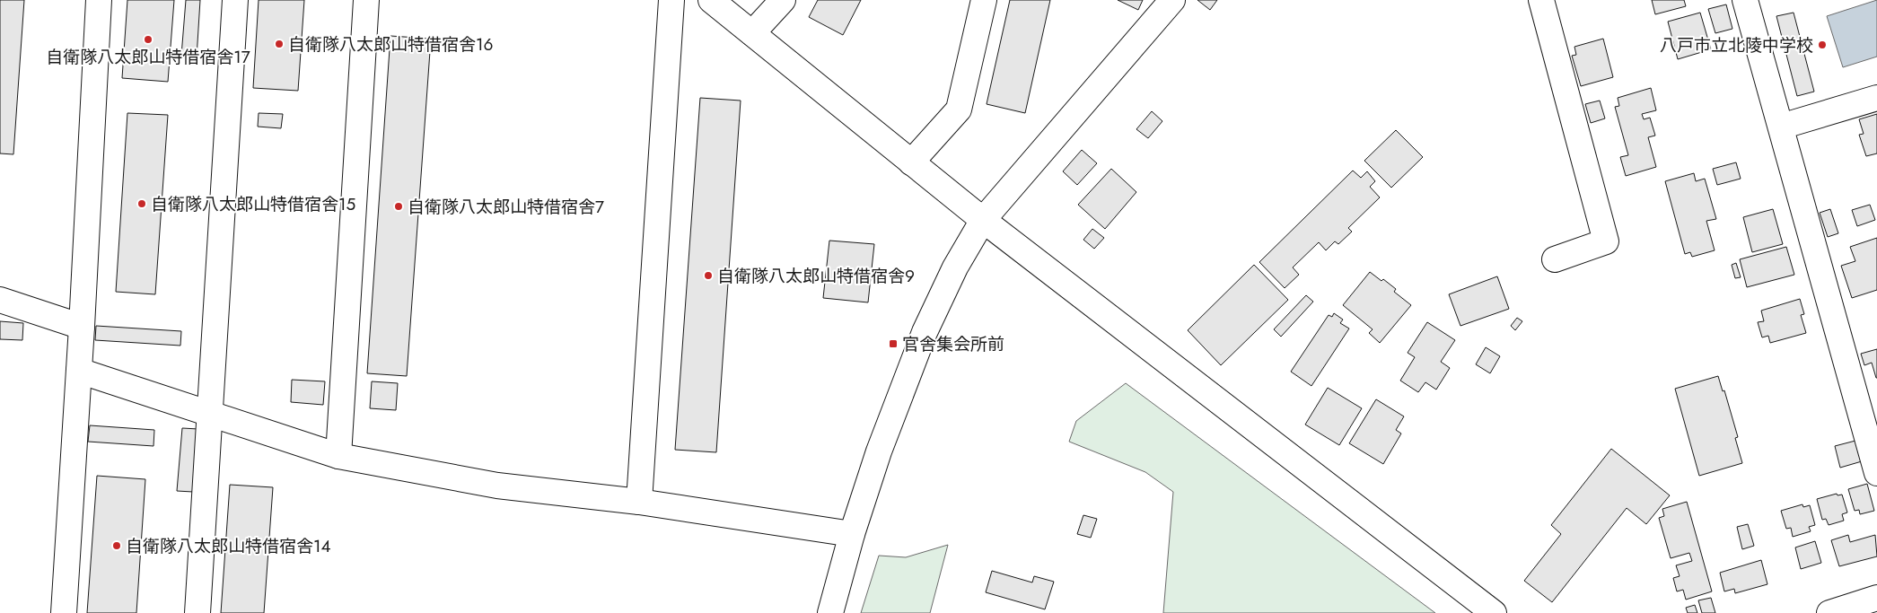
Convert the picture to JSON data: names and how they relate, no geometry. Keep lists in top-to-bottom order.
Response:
{
  "places": {
    "other": [
      "自衛隊八太郎山特借宿舎17",
      "自衛隊八太郎山特借宿舎16",
      "八戸市立北陵中学校",
      "自衛隊八太郎山特借宿舎15",
      "自衛隊八太郎山特借宿舎7",
      "自衛隊八太郎山特借宿舎9",
      "自衛隊八太郎山特借宿舎14"
    ],
    "transit": ["官舎集会所前"]
  }
}
